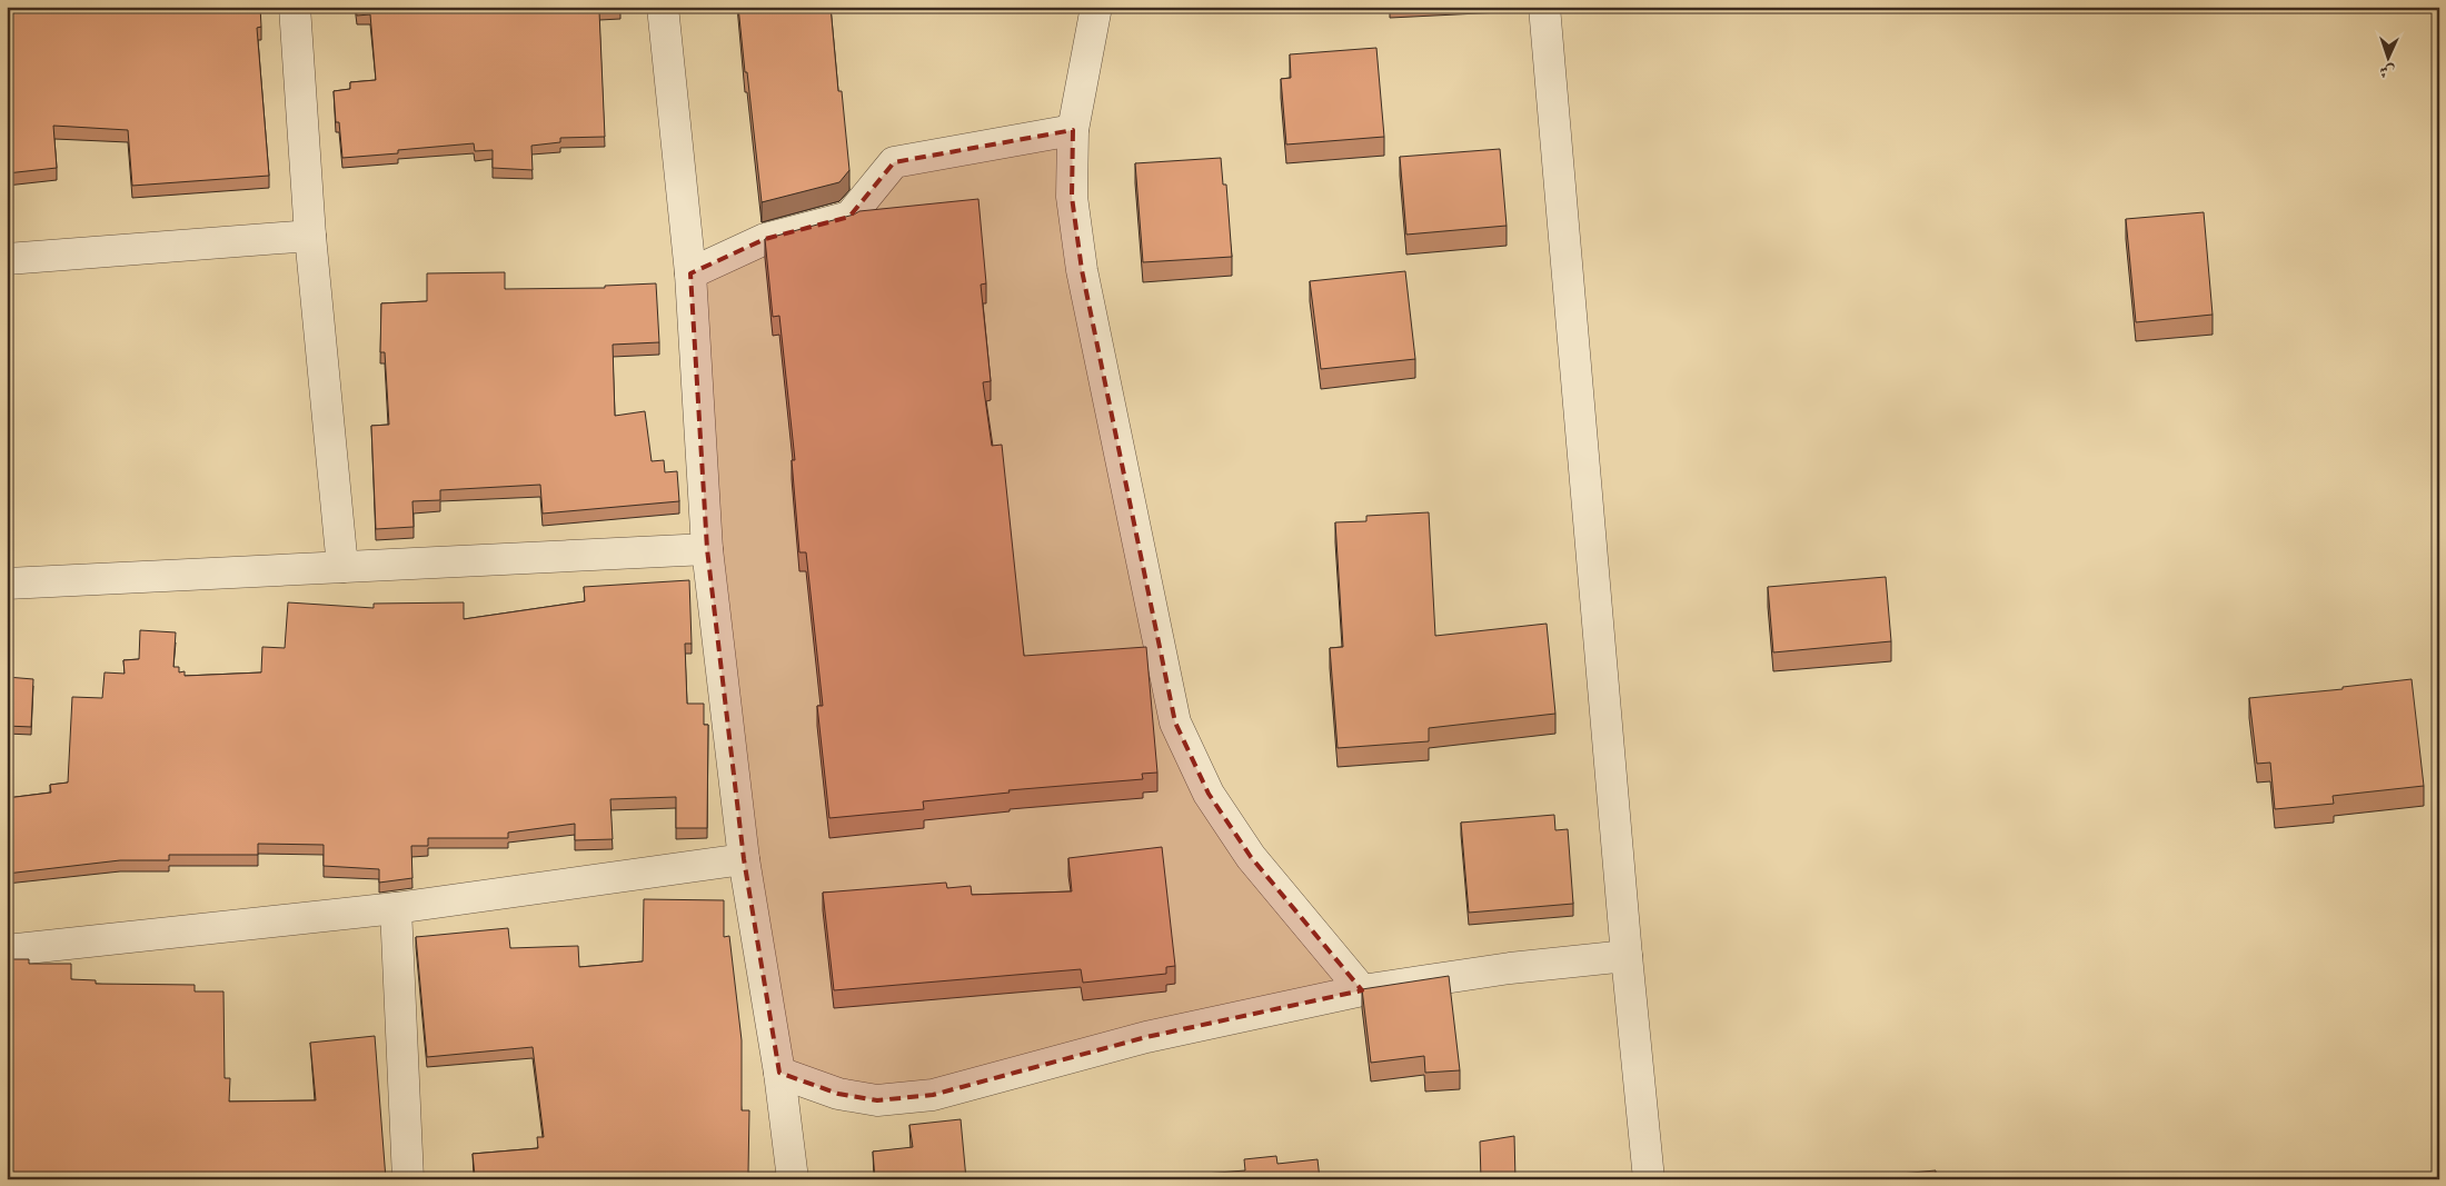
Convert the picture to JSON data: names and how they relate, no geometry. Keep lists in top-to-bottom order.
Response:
{
  "north": "bottom"
}
